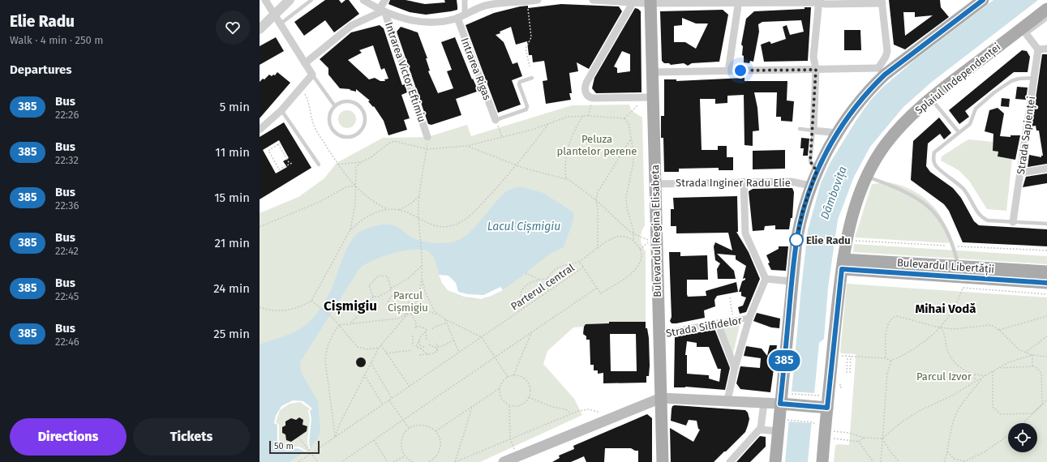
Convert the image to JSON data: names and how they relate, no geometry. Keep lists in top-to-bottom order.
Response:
{
  "streets": {
    "main road": ["Splaiul Independenței", "Bulevardul Regina Elisabeta", "Bulevardul Libertății"],
    "street": [
      "Intrarea Rigas",
      "Intrarea Victor Eftimiu",
      "Strada Sapienței",
      "Strada Inginer Radu Elie",
      "Strada Silfidelor"
    ],
    "path": ["Parterul central"]
  },
  "crossings": [
    ["Splaiul Independenței", "Bulevardul Libertății"],
    ["Strada Inginer Radu Elie", "Bulevardul Regina Elisabeta"],
    ["Bulevardul Regina Elisabeta", "Strada Silfidelor"]
  ],
  "districts": ["Cișmigiu", "Mihai Vodă"],
  "water": ["Dâmbovița", "Lacul Cișmigiu"],
  "parks": ["Peluza plantelor perene", "Parcul Cișmigiu", "Parcul Izvor"],
  "places": ["Elie Radu"],
  "lines": ["bus line 385"],
  "scale_bar": "50 m",
  "page": {
    "heading": [
      ["Elie Radu", "Walk · 4 min · 250 m"],
      "Departures"
    ],
    "on_map": "385",
    "list": [
      {
        "mark": "385",
        "name": "Bus",
        "note": "22:26",
        "value": "5 min"
      },
      {
        "mark": "385",
        "name": "Bus",
        "note": "22:32",
        "value": "11 min"
      },
      {
        "mark": "385",
        "name": "Bus",
        "note": "22:36",
        "value": "15 min"
      },
      {
        "mark": "385",
        "name": "Bus",
        "note": "22:42",
        "value": "21 min"
      },
      {
        "mark": "385",
        "name": "Bus",
        "note": "22:45",
        "value": "24 min"
      },
      {
        "mark": "385",
        "name": "Bus",
        "note": "22:46",
        "value": "25 min"
      }
    ],
    "buttons": ["Directions", "Tickets"],
    "scale": "50 m"
  }
}
